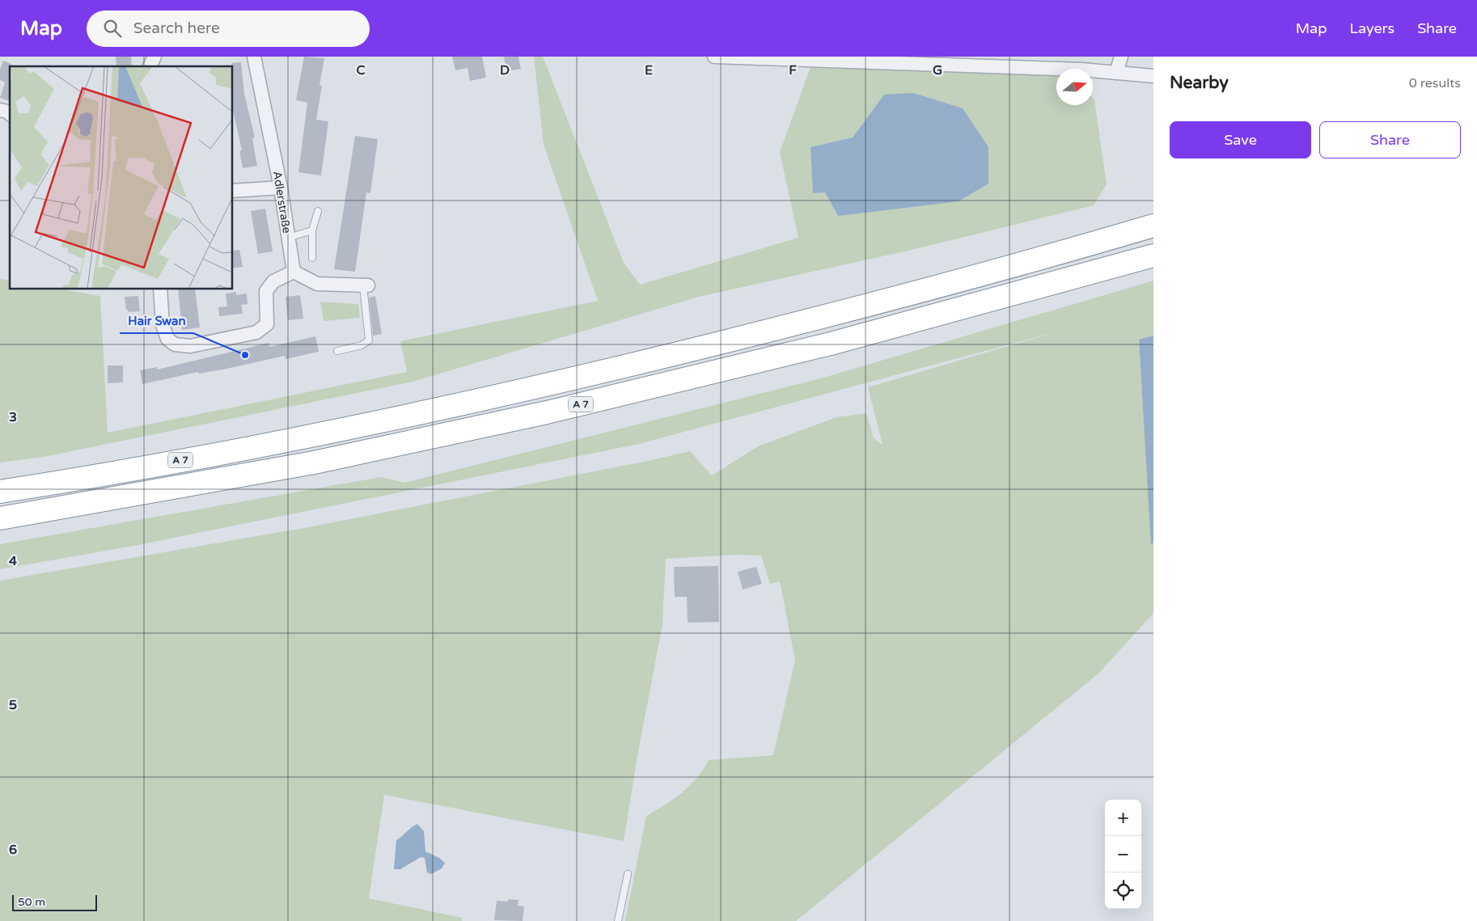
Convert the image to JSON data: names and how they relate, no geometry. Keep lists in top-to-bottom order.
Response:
{
  "streets": {
    "highway": ["A 7"],
    "street": ["Adlerstraße"]
  },
  "places": ["Hair Swan"],
  "scale_bar": "50 m",
  "north": "right",
  "page": {
    "header": "Map",
    "search": "Search here",
    "nav": ["Map", "Layers", "Share"],
    "heading": ["Nearby", "0 results"],
    "buttons": ["Save", "Share"],
    "map_buttons": ["+", "−"],
    "scale": "50 m"
  },
  "grid": {
    "columns": [
      "C",
      "D",
      "E",
      "F",
      "G"
    ],
    "rows": [
      "3",
      "4",
      "5",
      "6"
    ]
  }
}
